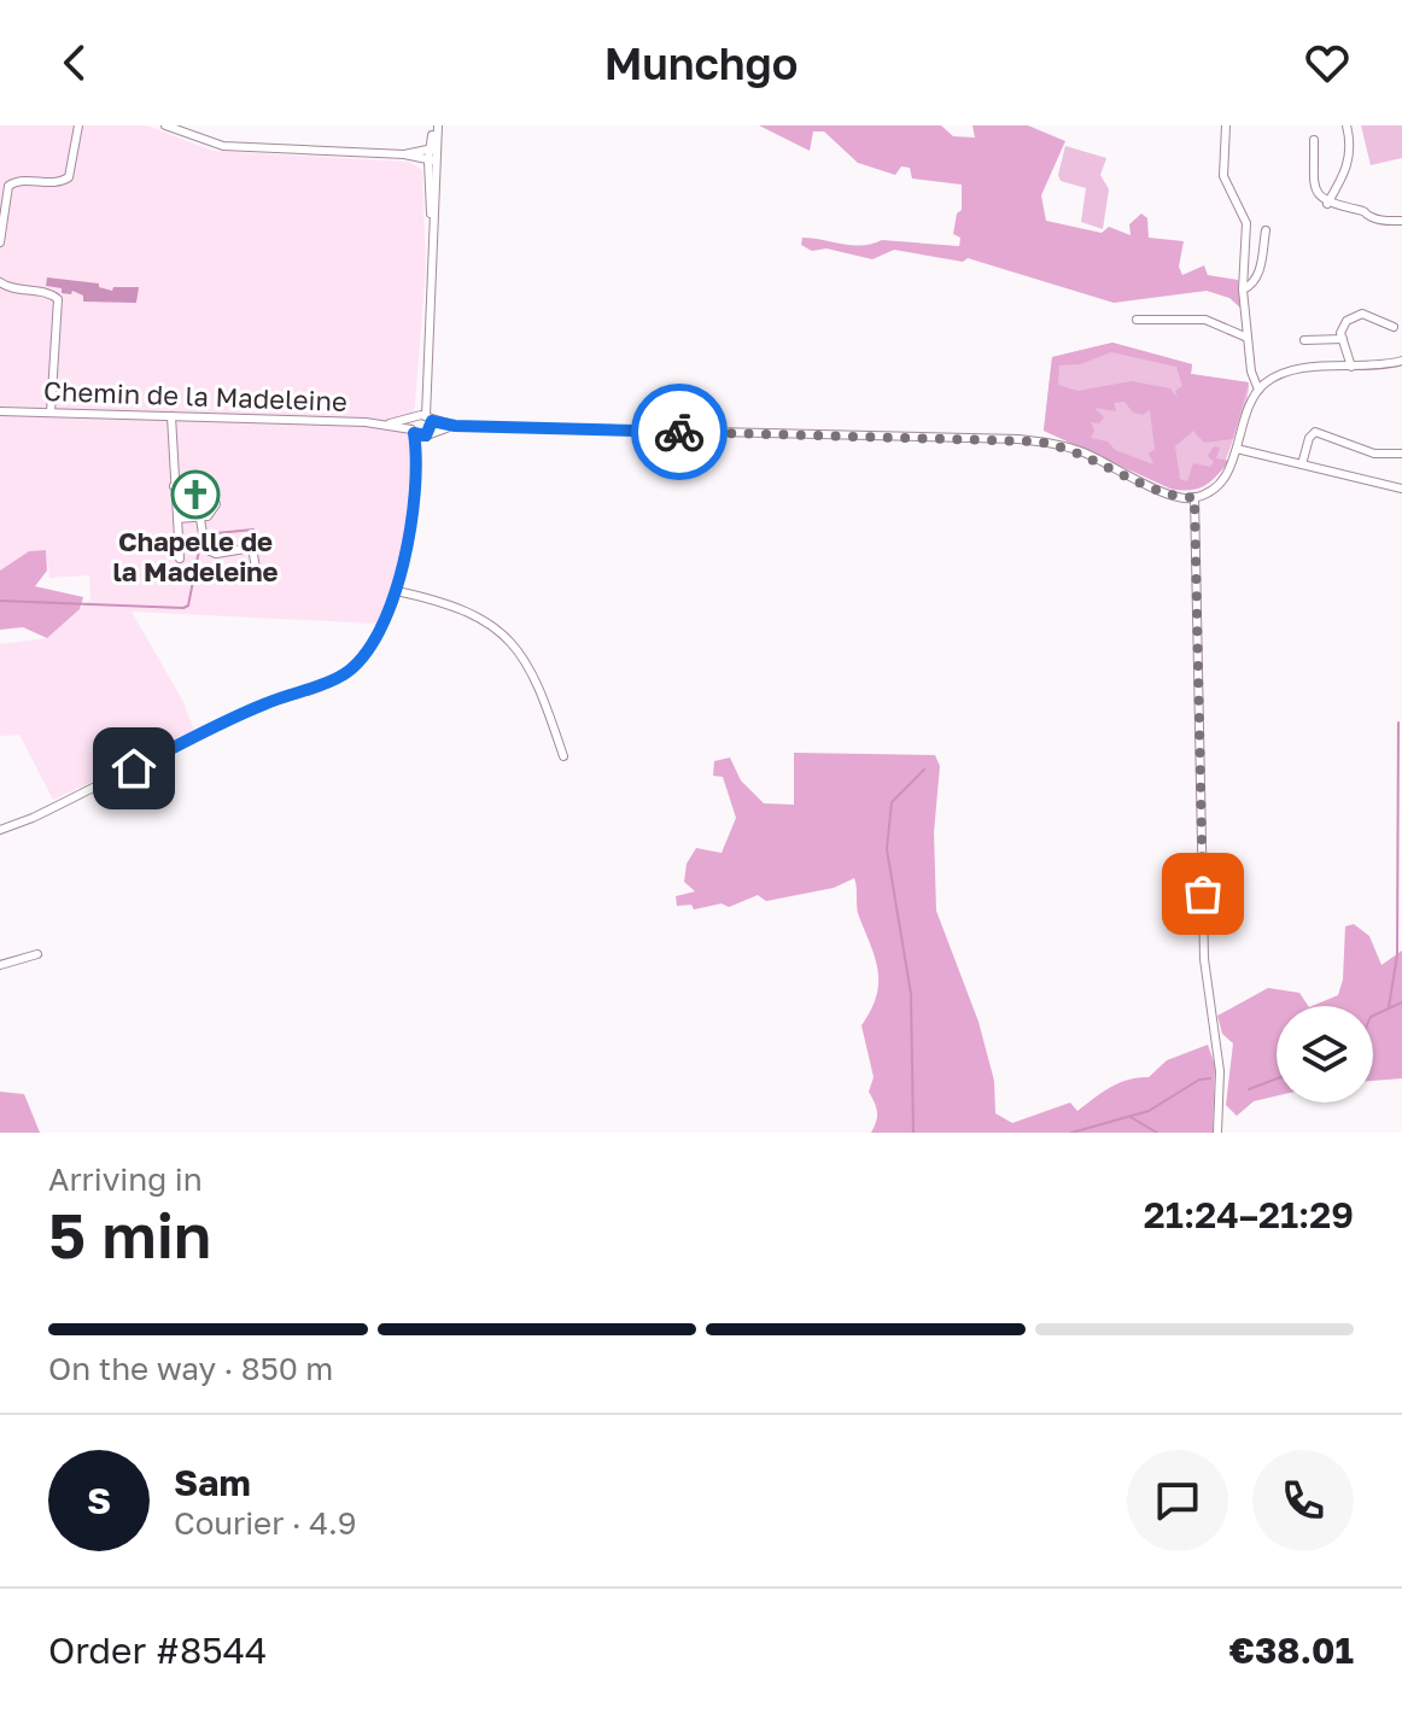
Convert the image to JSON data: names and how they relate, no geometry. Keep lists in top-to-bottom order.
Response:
{
  "streets": {
    "street": ["Chemin de la Madeleine"]
  },
  "places": {
    "church": ["Chapelle de la Madeleine"]
  },
  "page": {
    "header": "Munchgo",
    "heading": ["5 min", "Arriving in", "21:24–21:29"],
    "panel": [
      "Sam",
      "Courier · 4.9",
      "Order #8544",
      "€38.01"
    ],
    "bar": "On the way · 850 m",
    "round": "S"
  }
}
